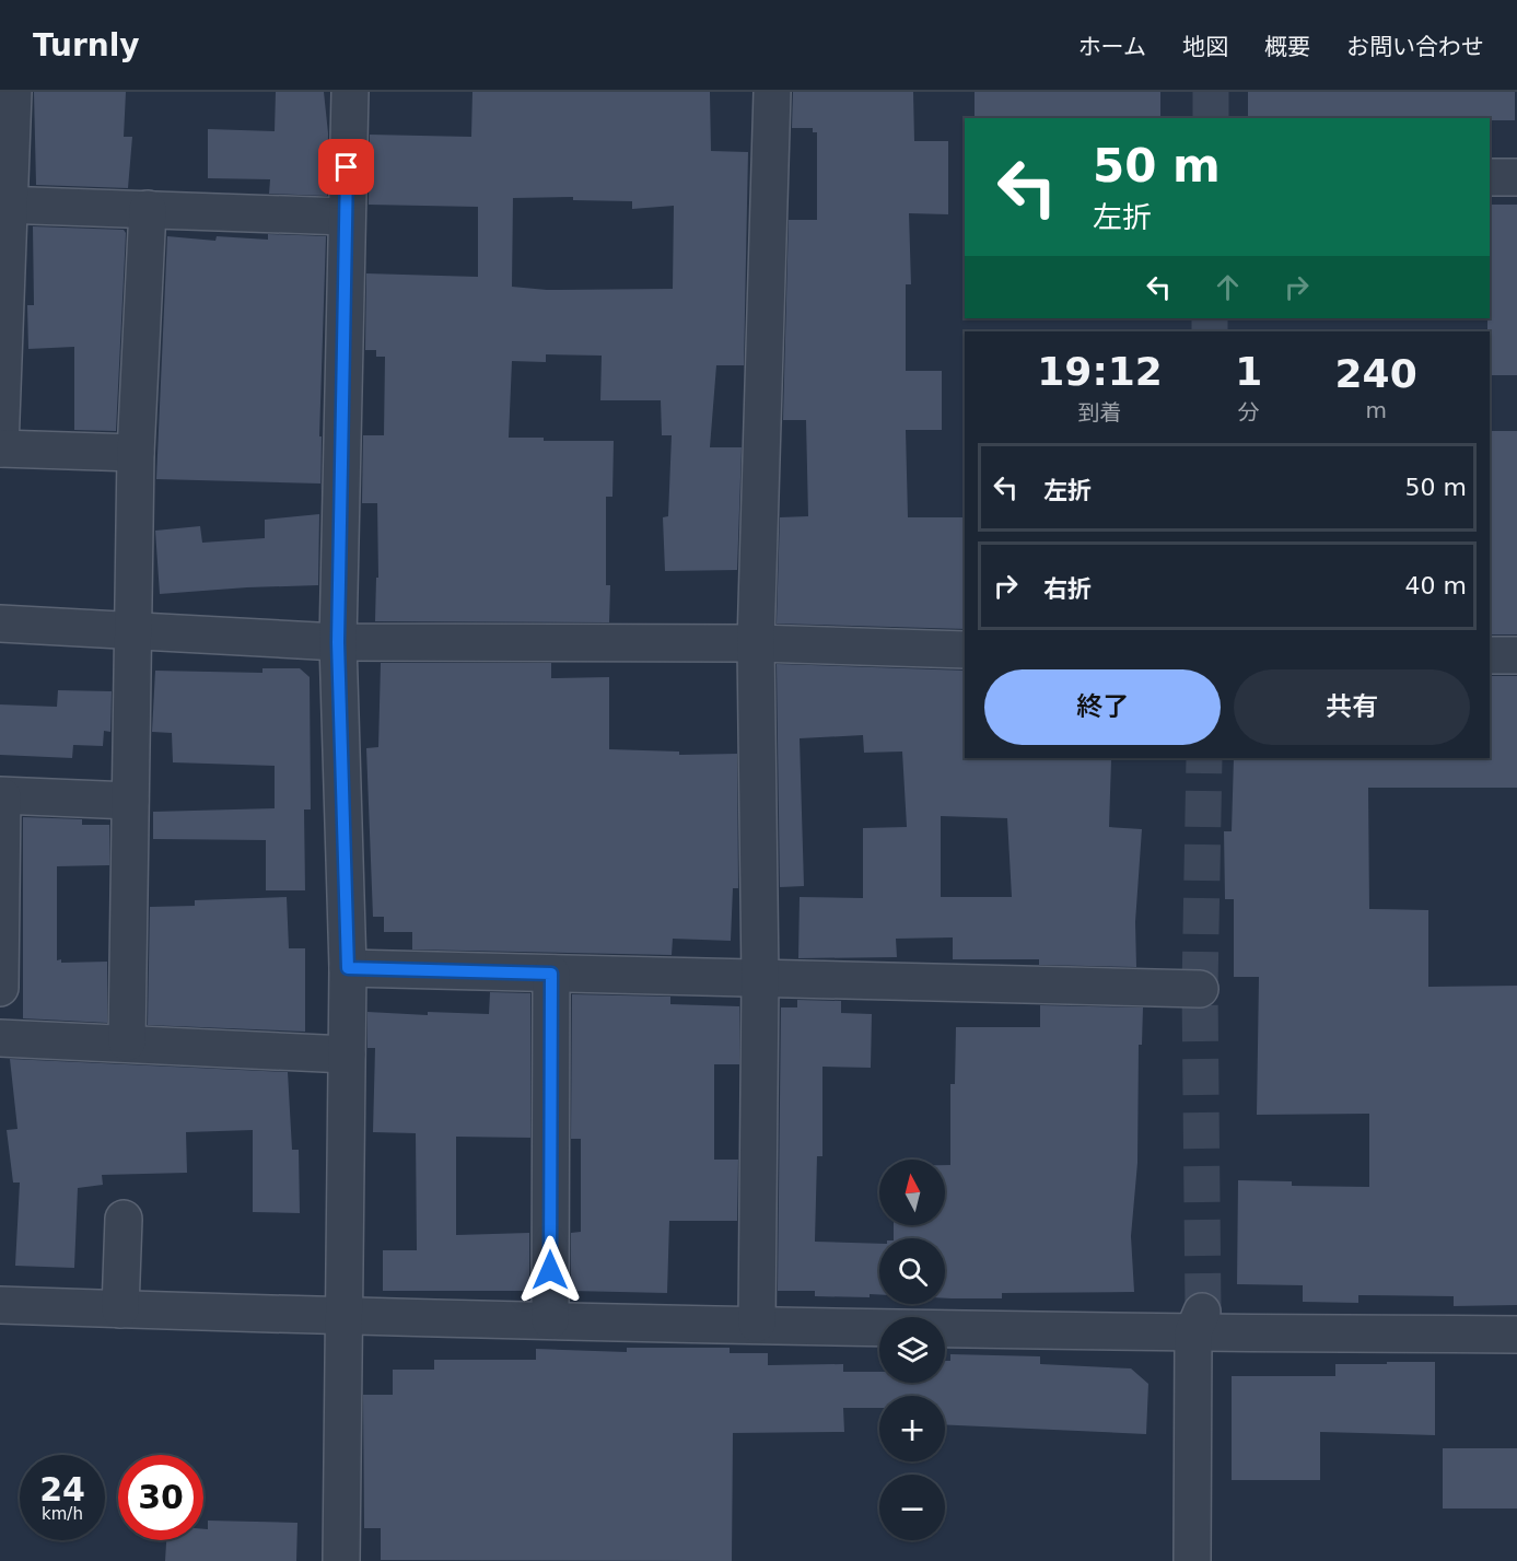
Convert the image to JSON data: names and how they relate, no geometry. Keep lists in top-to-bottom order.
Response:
{
  "north": "top",
  "page": {
    "header": "Turnly",
    "nav": [
      "ホーム",
      "地図",
      "概要",
      "お問い合わせ"
    ],
    "turn": ["50 m", "左折"],
    "eta": [
      "19:12",
      "到着",
      "1",
      "分",
      "240",
      "m"
    ],
    "list": [
      {
        "name": "左折",
        "value": "50 m"
      },
      {
        "name": "右折",
        "value": "40 m"
      }
    ],
    "buttons": ["終了", "共有"],
    "map_buttons": ["+", "−"],
    "speed": "24 km/h",
    "limit": "30"
  }
}
